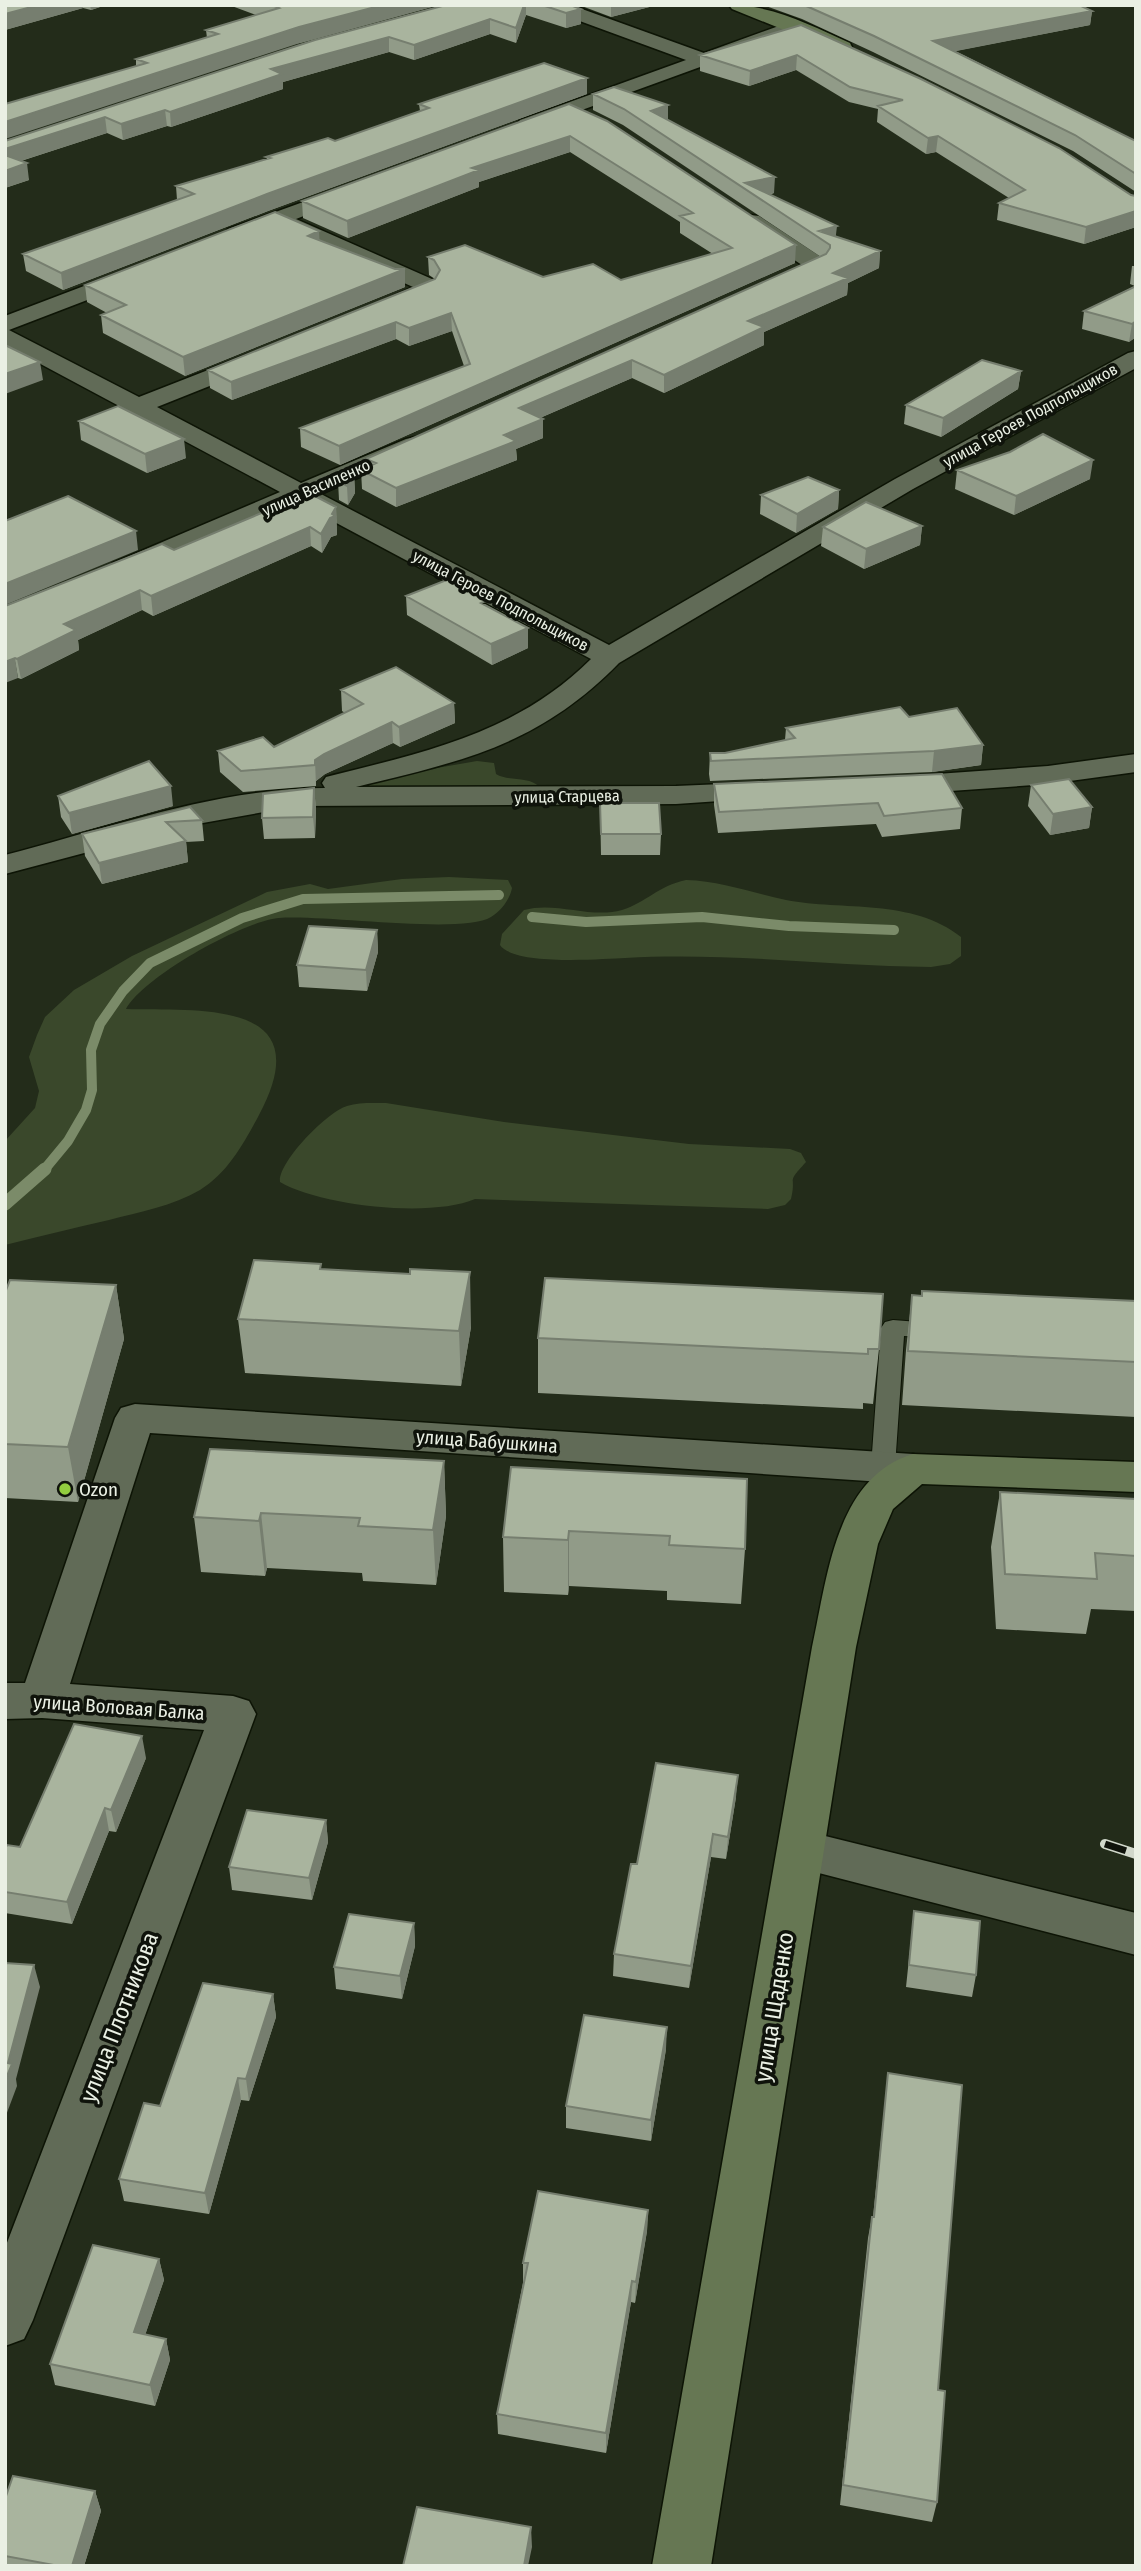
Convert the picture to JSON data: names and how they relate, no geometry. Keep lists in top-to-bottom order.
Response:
{
  "streets": {
    "street": [
      "улица Героев Подпольщиков",
      "улица Василенко",
      "улица Старцева",
      "улица Бабушкина",
      "улица Воловая Балка",
      "улица Щаденко",
      "улица Плотникова"
    ]
  },
  "crossings": [
    ["улица Героев Подпольщиков", "улица Василенко"],
    ["улица Бабушкина", "улица Воловая Балка"],
    ["улица Бабушкина", "улица Щаденко"],
    ["улица Воловая Балка", "улица Плотникова"]
  ],
  "places": ["Ozon"]
}
